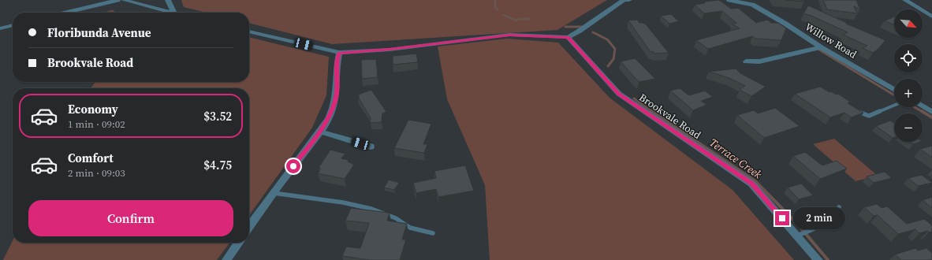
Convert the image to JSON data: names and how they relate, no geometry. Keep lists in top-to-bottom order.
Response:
{
  "streets": {
    "street": ["Willow Road", "Brookvale Road"]
  },
  "water": ["Terrace Creek"],
  "north": "bottom right",
  "page": {
    "map_buttons": ["+", "−"],
    "banner": ["Floribunda Avenue", "Brookvale Road"],
    "list": [
      {
        "name": "Economy",
        "note": "1 min · 09:02",
        "value": "$3.52"
      },
      {
        "name": "Comfort",
        "note": "2 min · 09:03",
        "value": "$4.75"
      }
    ],
    "buttons": "Confirm",
    "bubble": "2 min"
  }
}
